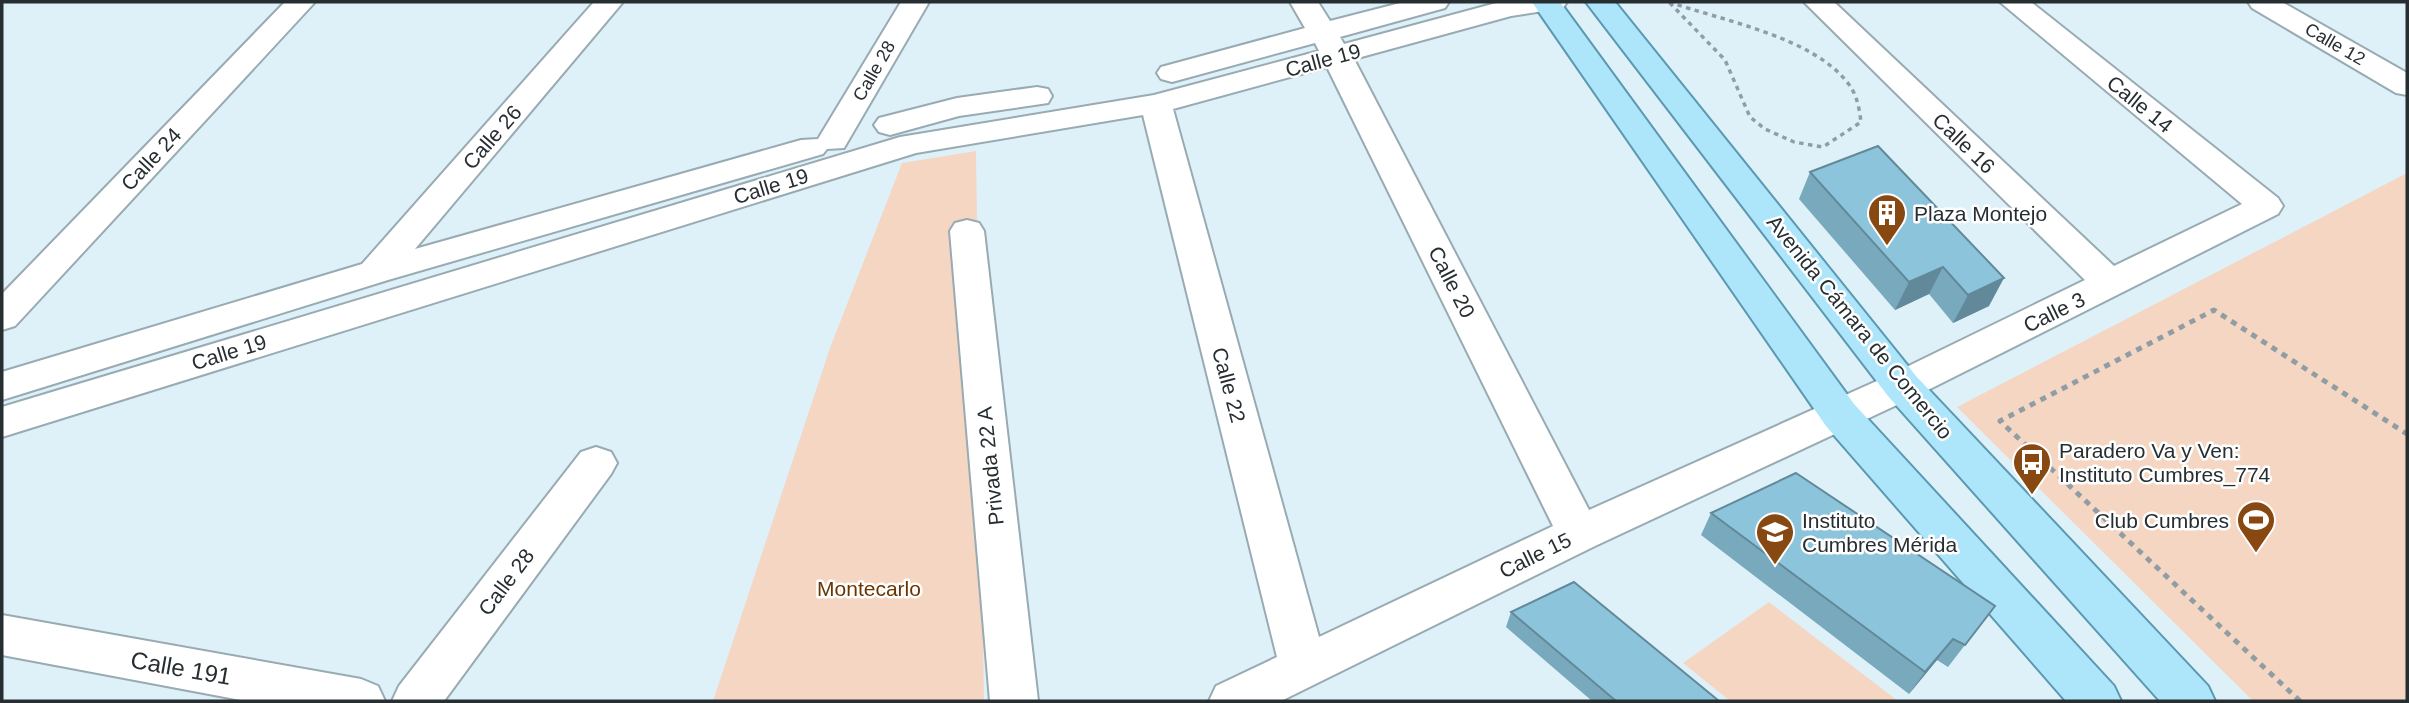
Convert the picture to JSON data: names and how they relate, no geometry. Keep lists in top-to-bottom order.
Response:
{
  "streets": {
    "main road": ["Avenida Cámara de Comercio"],
    "street": [
      "Calle 12",
      "Calle 19",
      "Calle 28",
      "Calle 14",
      "Calle 26",
      "Calle 16",
      "Calle 24",
      "Calle 20",
      "Calle 3",
      "Calle 22",
      "Privada 22 A",
      "Calle 15",
      "Calle 191"
    ]
  },
  "crossings": [
    ["Calle 19", "Calle 28"],
    ["Calle 19", "Calle 26"],
    ["Calle 19", "Calle 20"],
    ["Calle 19", "Calle 22"],
    ["Calle 14", "Calle 3"],
    ["Calle 16", "Calle 3"],
    ["Calle 20", "Calle 15"],
    ["Calle 3", "Avenida Cámara de Comercio"],
    ["Calle 3", "Calle 15"],
    ["Calle 22", "Calle 15"]
  ],
  "parks": ["Montecarlo"],
  "places": {
    "building": ["Plaza Montejo"],
    "bus stop": ["Paradero Va y Ven: Instituto Cumbres_774"],
    "sports": ["Club Cumbres"],
    "school or university": ["Instituto Cumbres Mérida"]
  }
}
